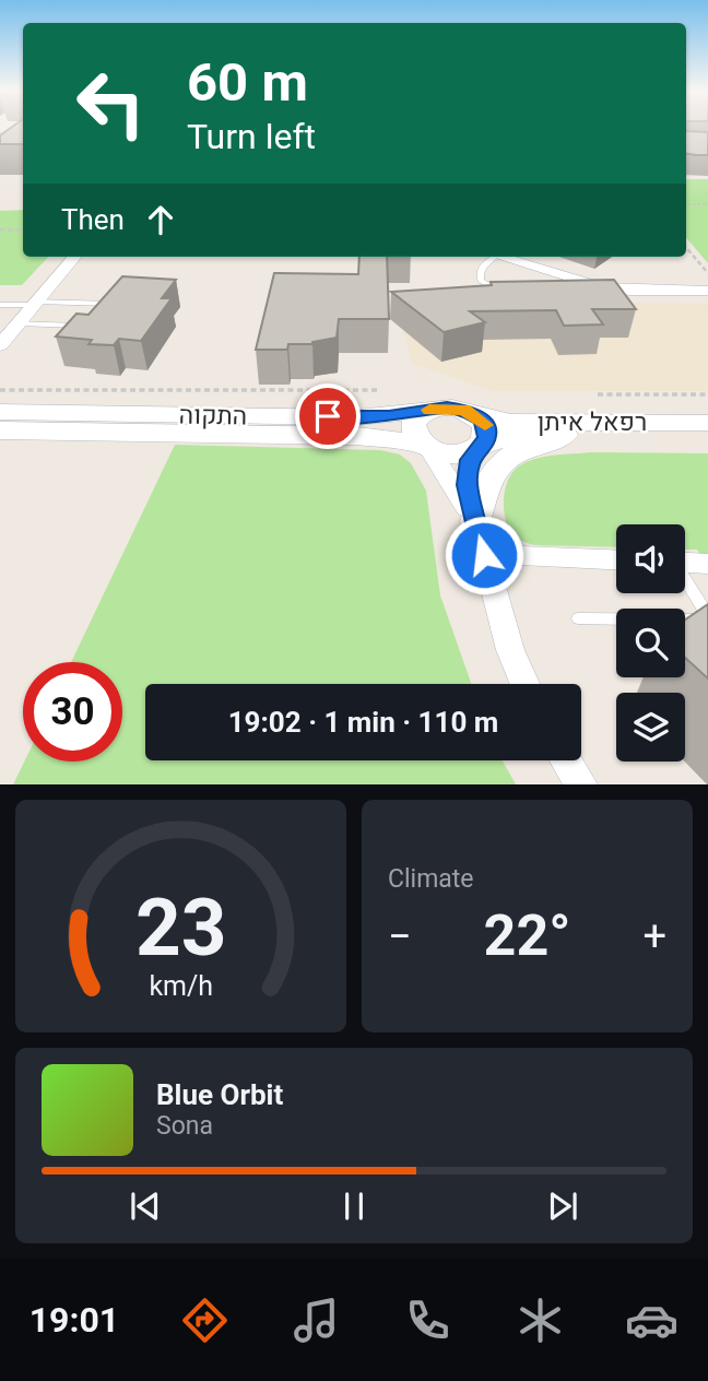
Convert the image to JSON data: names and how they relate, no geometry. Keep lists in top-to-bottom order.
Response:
{
  "streets": {
    "street": ["התקוה", "רפאל איתן"]
  },
  "crossings": [
    ["התקוה", "רפאל איתן"]
  ],
  "page": {
    "turn": ["60 m", "Turn left"],
    "then": "Then",
    "limit": "30",
    "trip": "19:02 · 1 min · 110 m",
    "tile": "Climate",
    "heat": ["−", "22°", "+"],
    "song": ["Blue Orbit", "Sona"],
    "tabs": "19:01",
    "gauge": ["23", "km/h"]
  }
}
